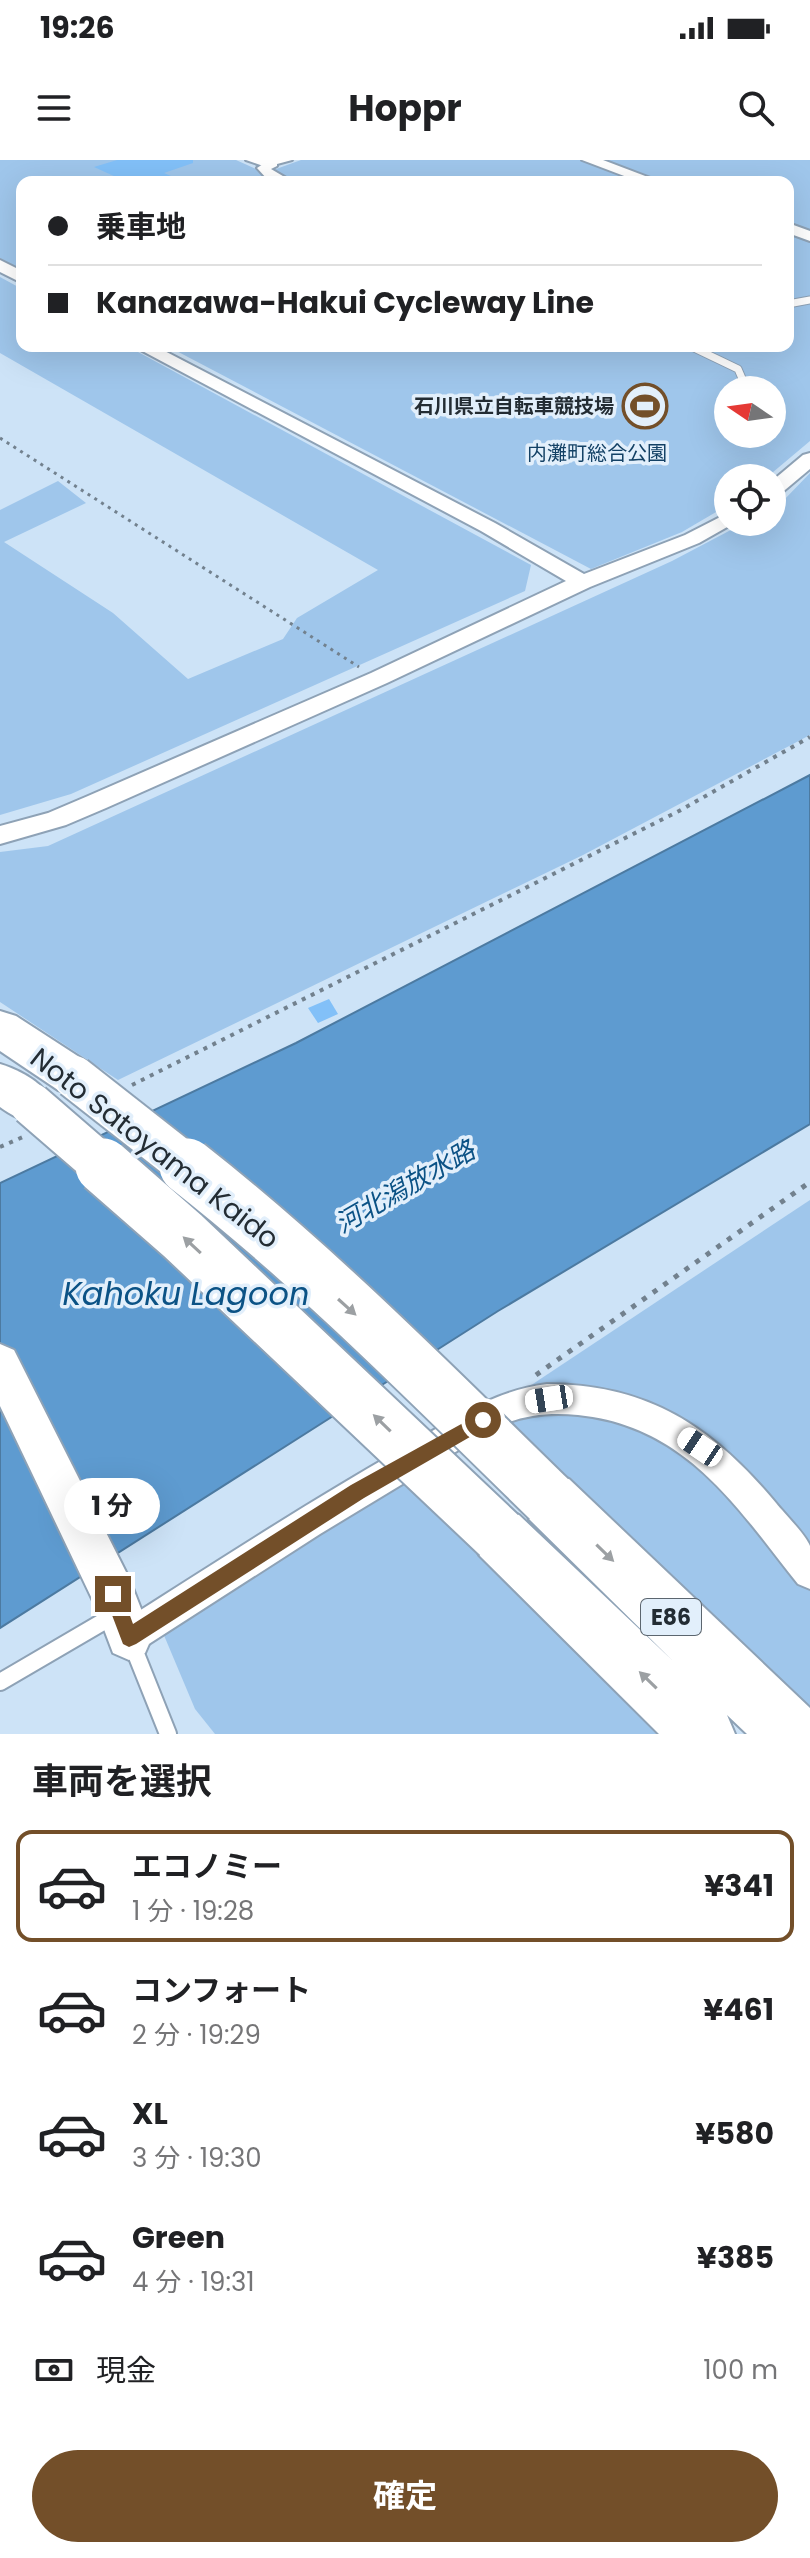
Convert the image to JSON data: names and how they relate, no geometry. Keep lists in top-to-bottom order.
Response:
{
  "streets": {
    "highway": ["Noto Satoyama Kaido", "E86"]
  },
  "water": ["河北潟放水路", "Kahoku Lagoon"],
  "parks": ["内灘町総合公園"],
  "places": {
    "sports": ["石川県立自転車競技場"]
  },
  "north": "left",
  "page": {
    "status": "19:26",
    "header": "Hoppr",
    "banner": ["乗車地", "Kanazawa-Hakui Cycleway Line"],
    "bubble": "1 分",
    "heading": "車両を選択",
    "list": [
      {
        "name": "エコノミー",
        "note": "1 分 · 19:28",
        "value": "¥341"
      },
      {
        "name": "コンフォート",
        "note": "2 分 · 19:29",
        "value": "¥461"
      },
      {
        "name": "XL",
        "note": "3 分 · 19:30",
        "value": "¥580"
      },
      {
        "name": "Green",
        "note": "4 分 · 19:31",
        "value": "¥385"
      }
    ],
    "pay": ["現金", "100 m"],
    "buttons": "確定"
  }
}
